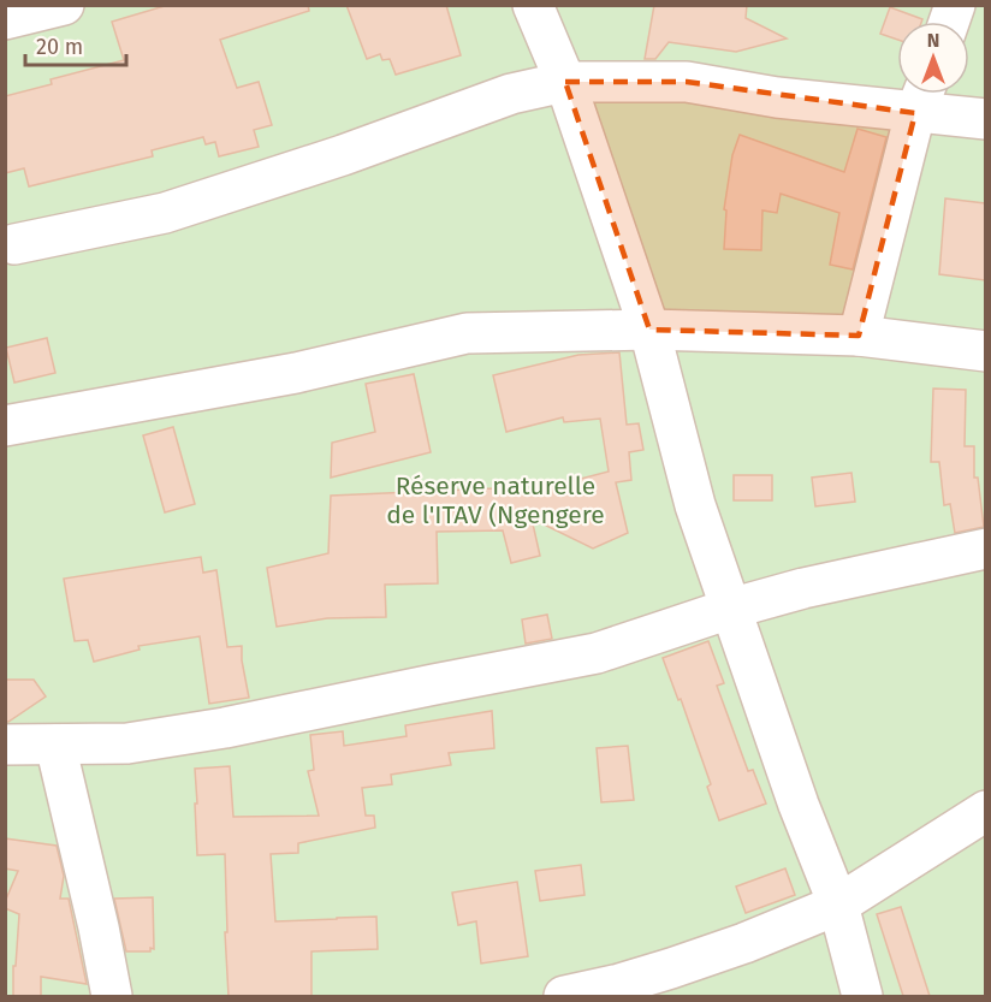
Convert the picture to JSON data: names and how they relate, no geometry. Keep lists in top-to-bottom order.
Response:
{
  "parks": ["Réserve naturelle de l'ITAV (Ngengere"],
  "scale_bar": "20 m",
  "north": "top"
}
